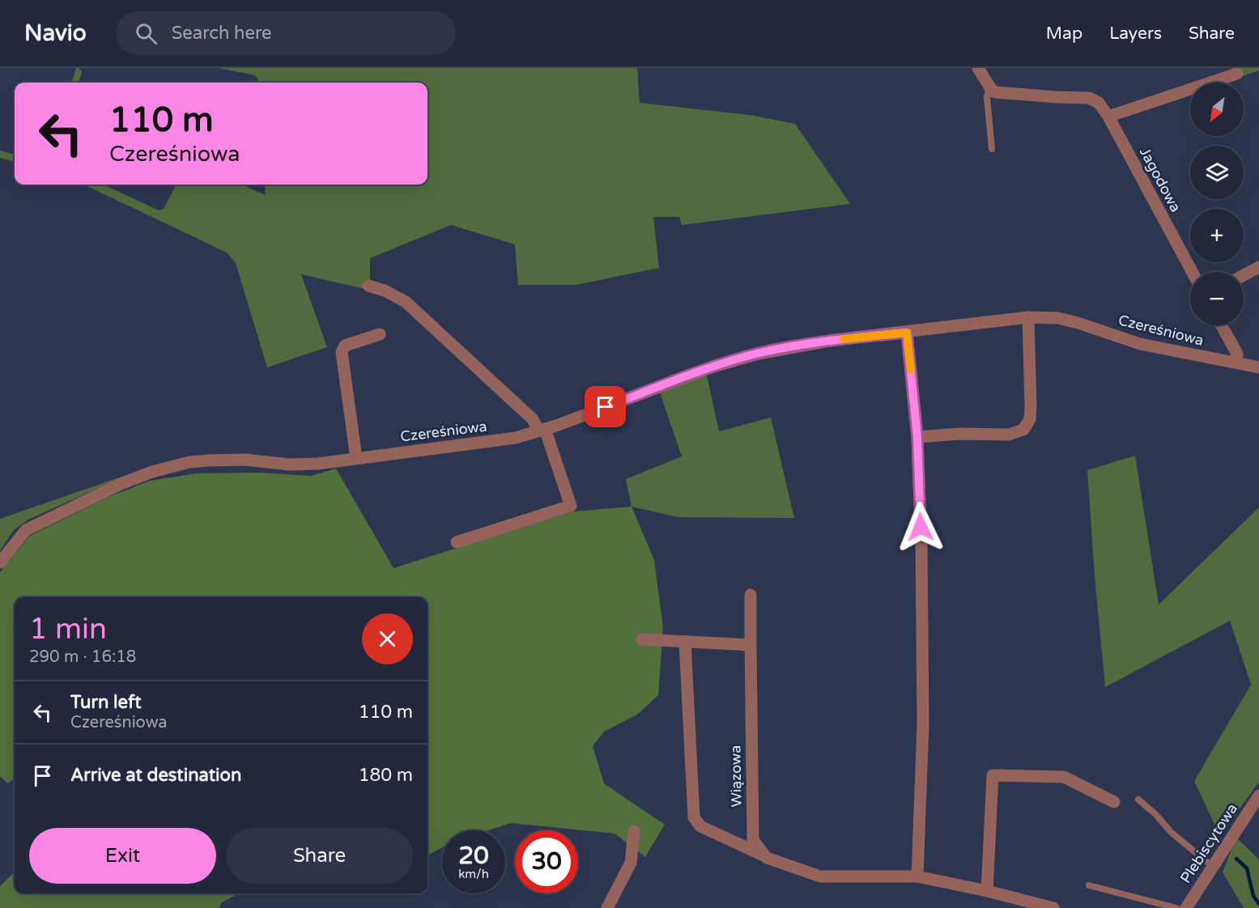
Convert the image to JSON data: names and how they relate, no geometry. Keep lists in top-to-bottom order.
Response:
{
  "streets": {
    "street": [
      "Jagodowa",
      "Czereśniowa",
      "Wiązowa",
      "Plebiscytowa"
    ]
  },
  "north": "bottom left",
  "page": {
    "header": "Navio",
    "search": "Search here",
    "nav": ["Map", "Layers", "Share"],
    "map_buttons": ["+", "−"],
    "turn": ["110 m", "Czereśniowa"],
    "heading": ["1 min", "290 m · 16:18"],
    "list": [
      {
        "name": "Turn left",
        "note": "Czereśniowa",
        "value": "110 m"
      },
      {
        "name": "Arrive at destination",
        "value": "180 m"
      }
    ],
    "buttons": ["Exit", "Share"],
    "speed": "20 km/h",
    "limit": "30"
  }
}
